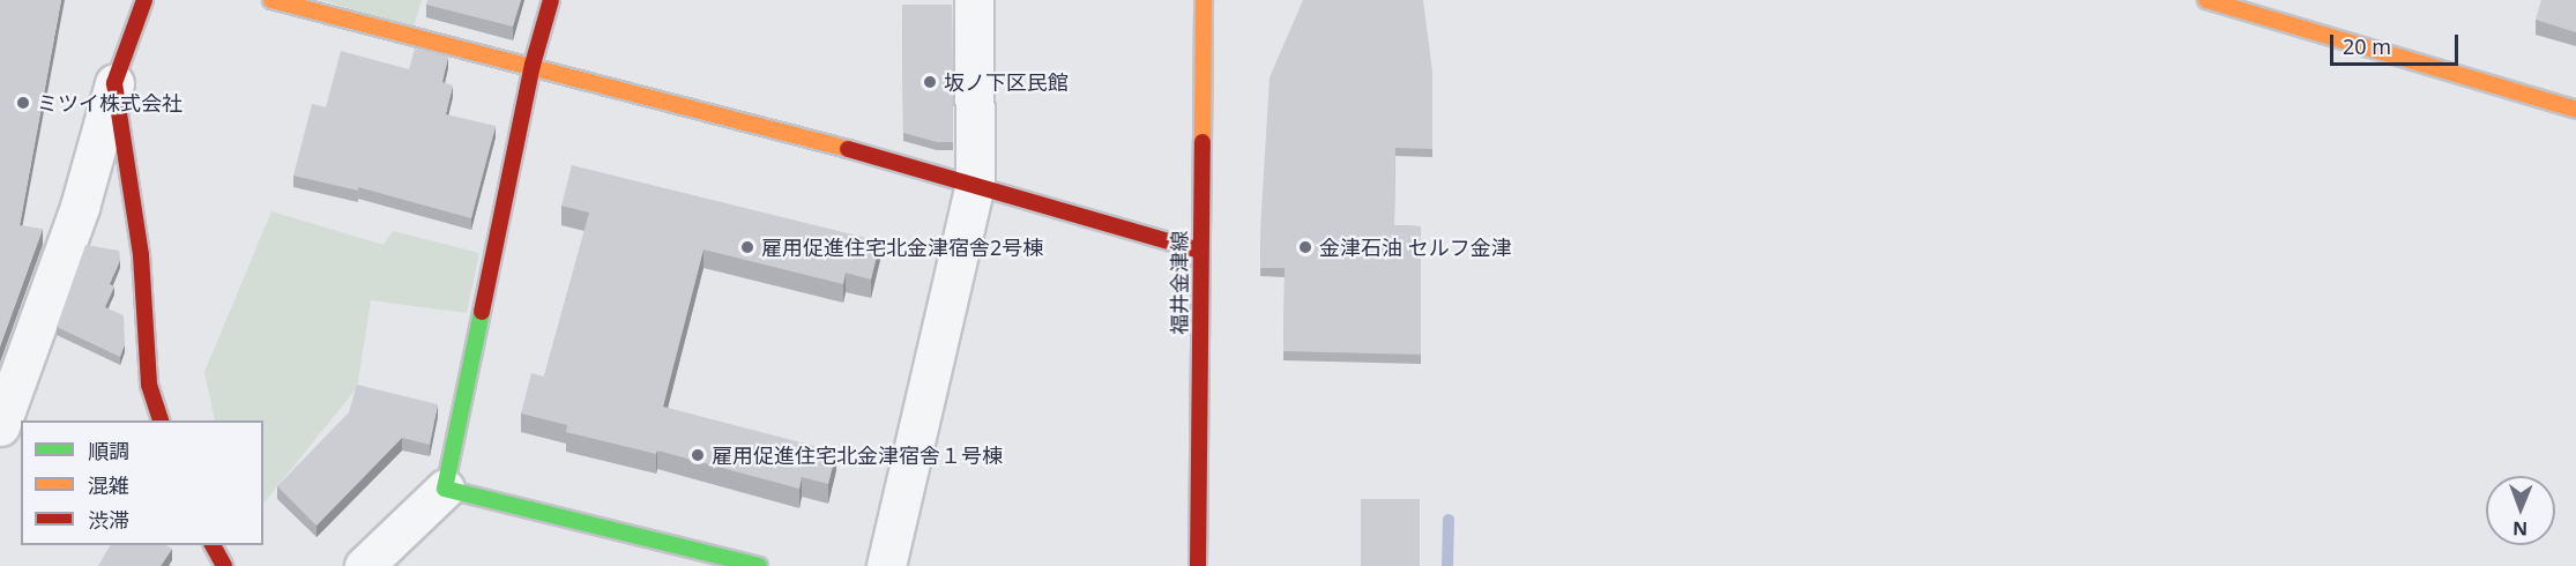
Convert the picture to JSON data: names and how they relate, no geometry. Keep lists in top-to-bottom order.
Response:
{
  "streets": {
    "street": ["福井金津線"]
  },
  "places": [
    "坂ノ下区民館",
    "ミツイ株式会社",
    "雇用促進住宅北金津宿舎2号棟",
    "金津石油 セルフ金津",
    "雇用促進住宅北金津宿舎１号棟"
  ],
  "legend": ["順調", "混雑", "渋滞"],
  "scale_bar": "20 m",
  "north": "bottom"
}
